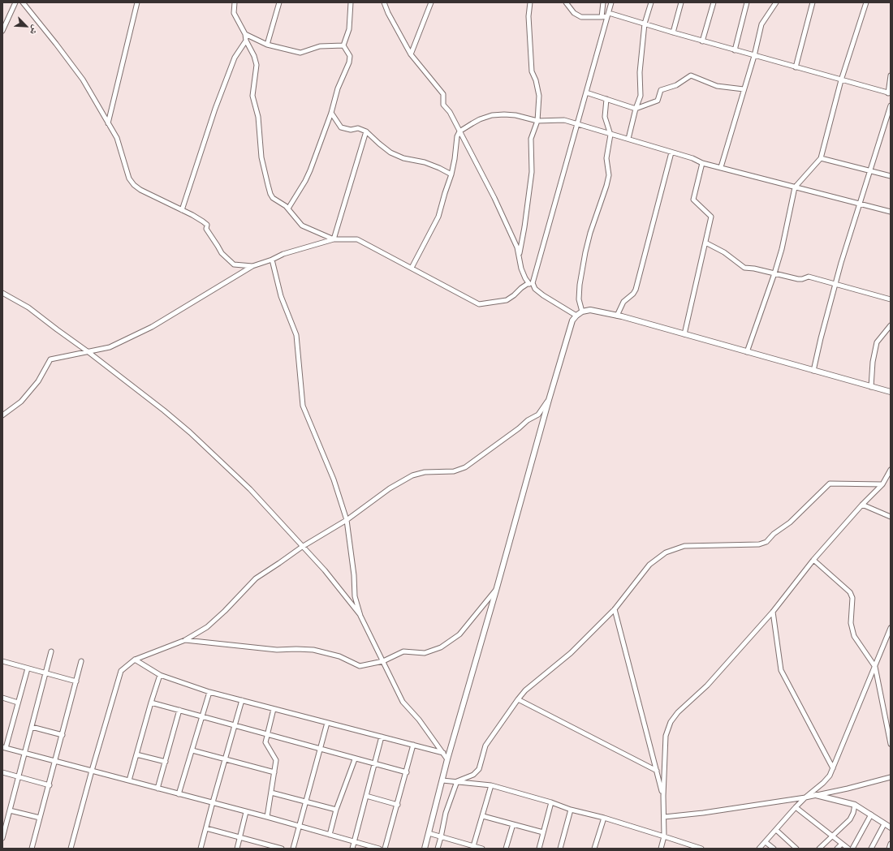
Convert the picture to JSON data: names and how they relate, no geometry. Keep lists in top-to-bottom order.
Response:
{
  "north": "bottom right"
}
